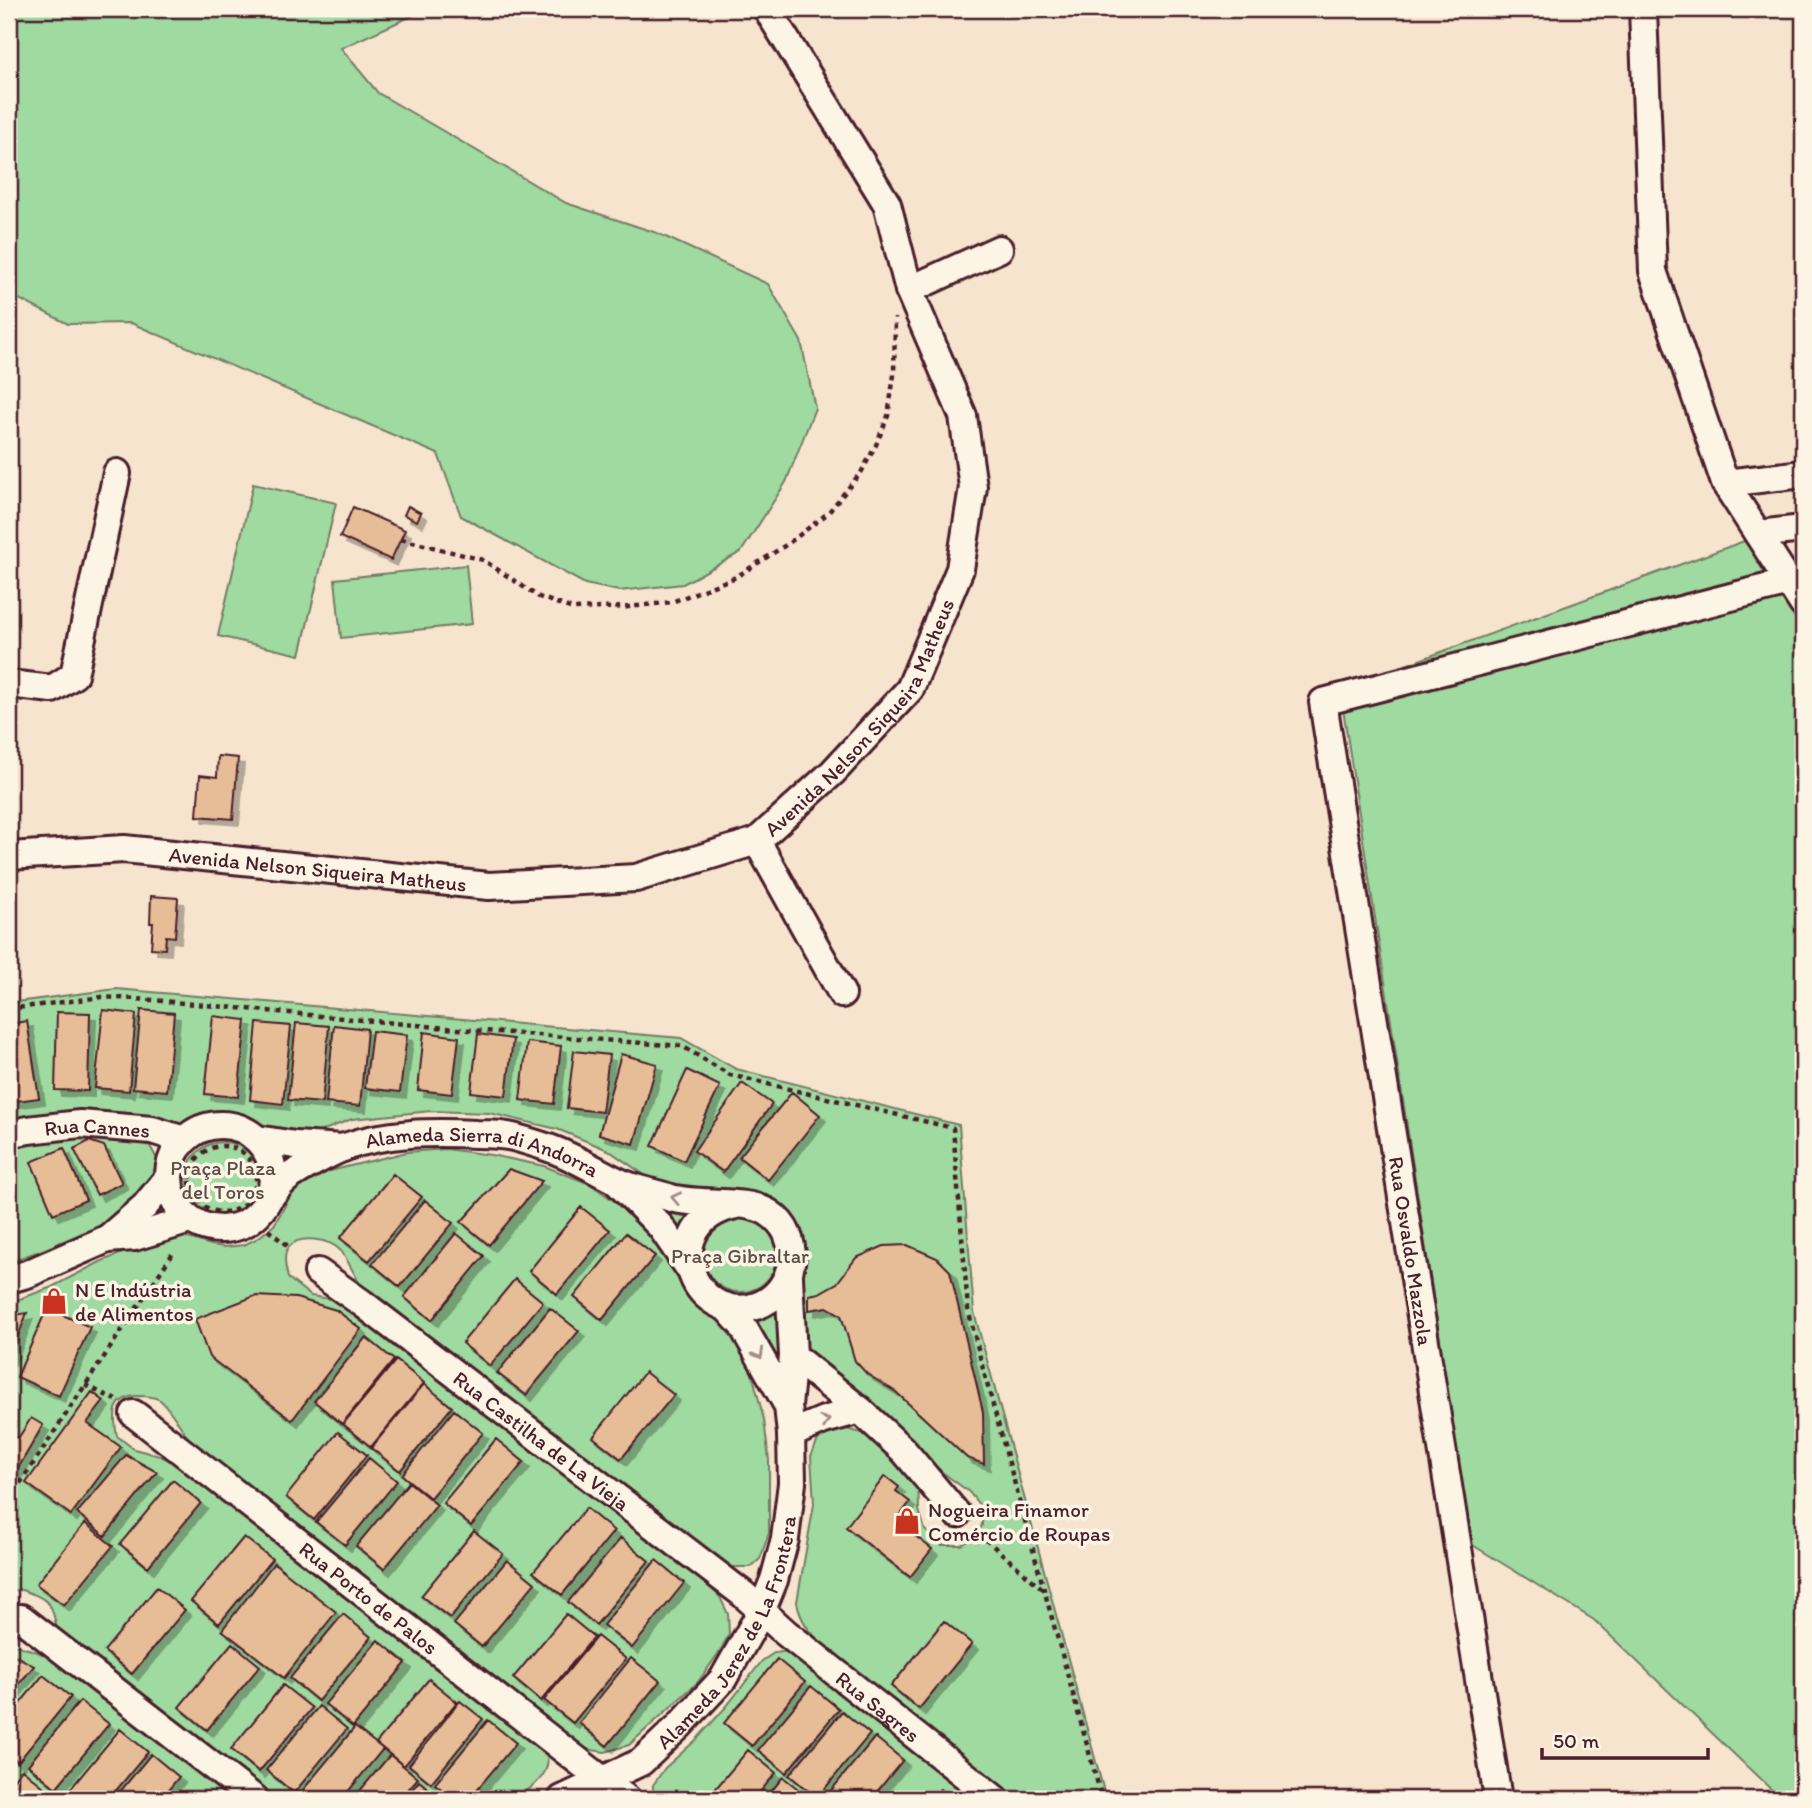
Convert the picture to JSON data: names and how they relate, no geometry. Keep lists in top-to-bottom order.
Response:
{
  "streets": {
    "street": [
      "Avenida Nelson Siqueira Matheus",
      "Rua Cannes",
      "Alameda Sierra di Andorra",
      "Rua Osvaldo Mazzola",
      "Rua Castilha de La Vieja",
      "Rua Porto de Palos",
      "Alameda Jerez de La Frontera",
      "Rua Sagres"
    ]
  },
  "crossings": [
    ["Alameda Sierra di Andorra", "Alameda Jerez de La Frontera"],
    ["Rua Castilha de La Vieja", "Alameda Jerez de La Frontera"],
    ["Rua Castilha de La Vieja", "Rua Sagres"],
    ["Rua Porto de Palos", "Alameda Jerez de La Frontera"],
    ["Alameda Jerez de La Frontera", "Rua Sagres"]
  ],
  "parks": ["Praça Plaza del Toros", "Praça Gibraltar"],
  "places": {
    "shop": ["N E Indústria de Alimentos", "Nogueira Finamor Comércio de Roupas"]
  },
  "scale_bar": "50 m"
}
